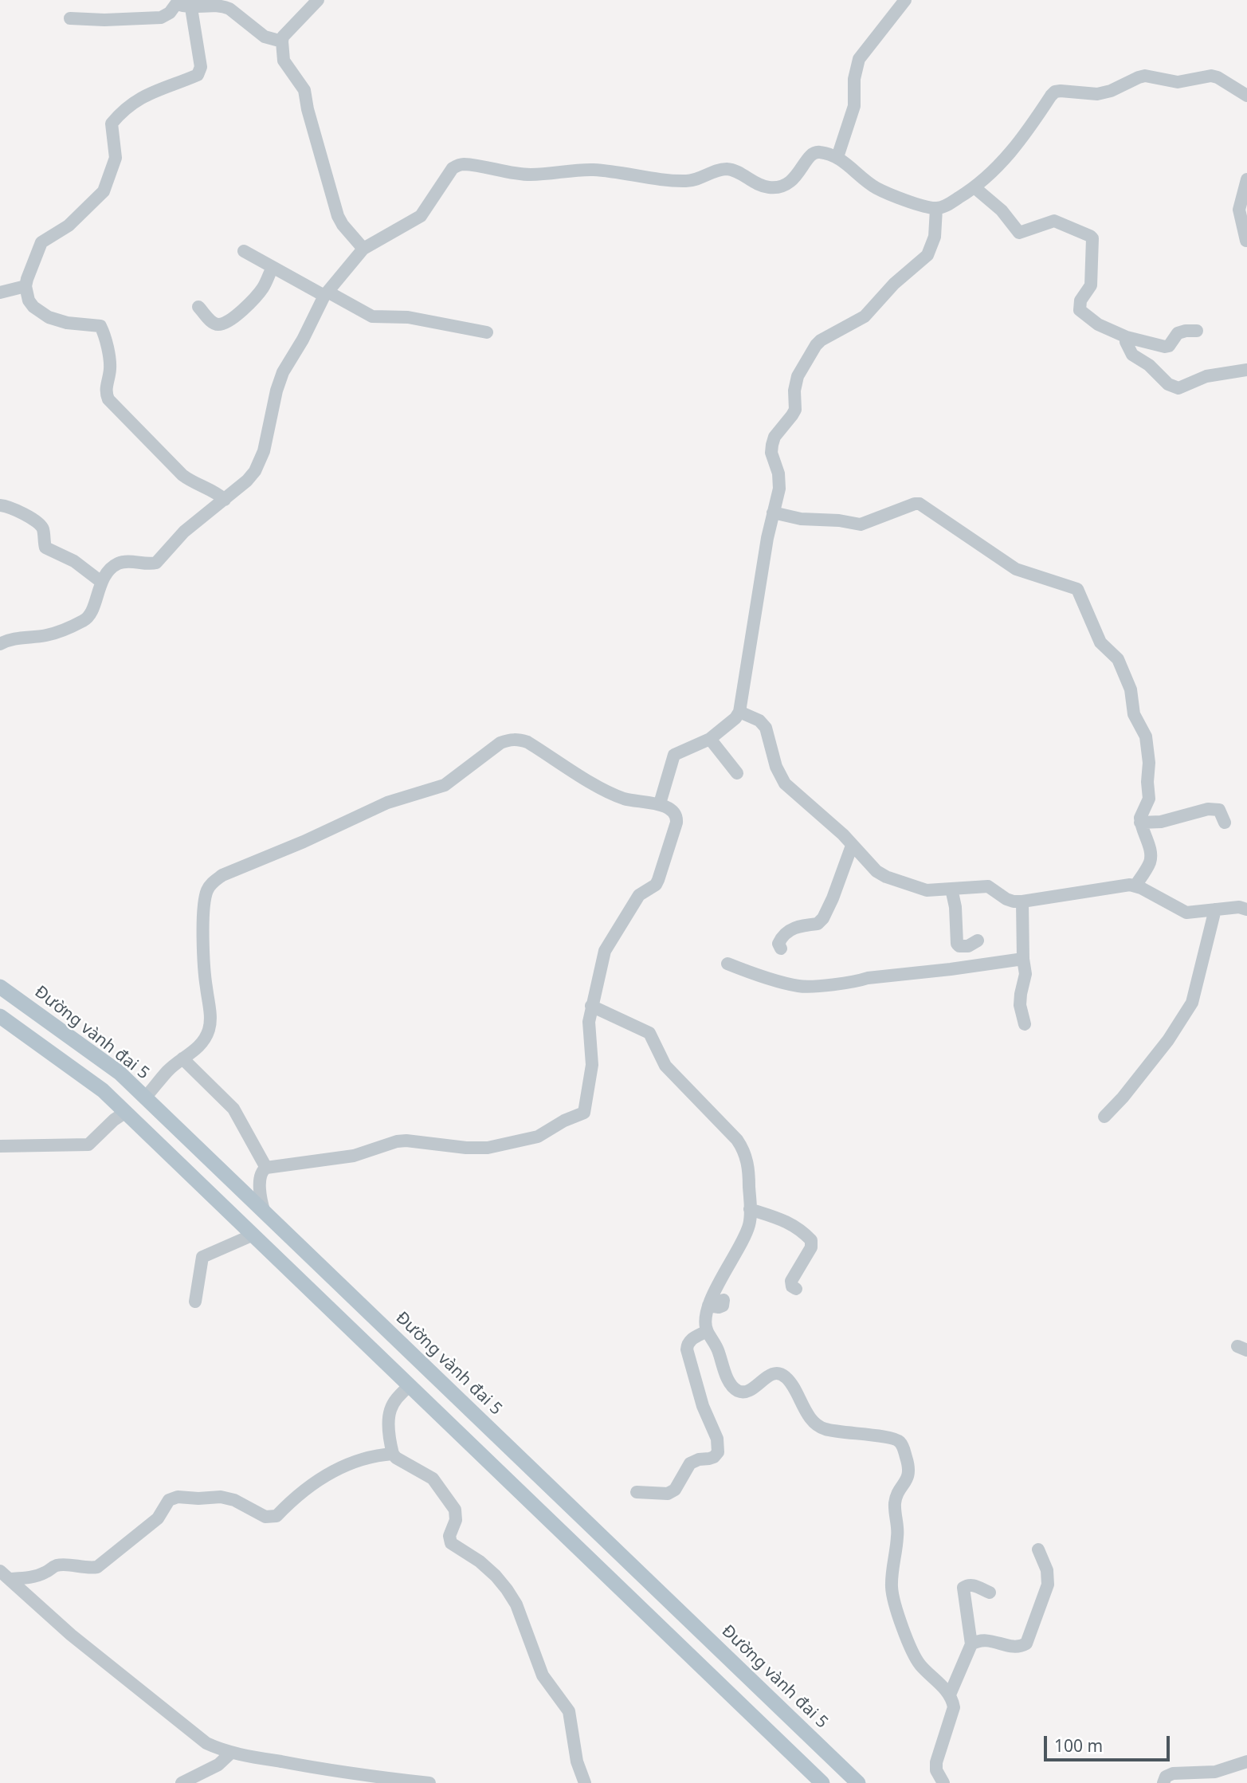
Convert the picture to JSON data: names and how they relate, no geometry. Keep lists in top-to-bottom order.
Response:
{
  "streets": {
    "main road": ["Đường vành đai 5"]
  },
  "scale_bar": "100 m"
}
